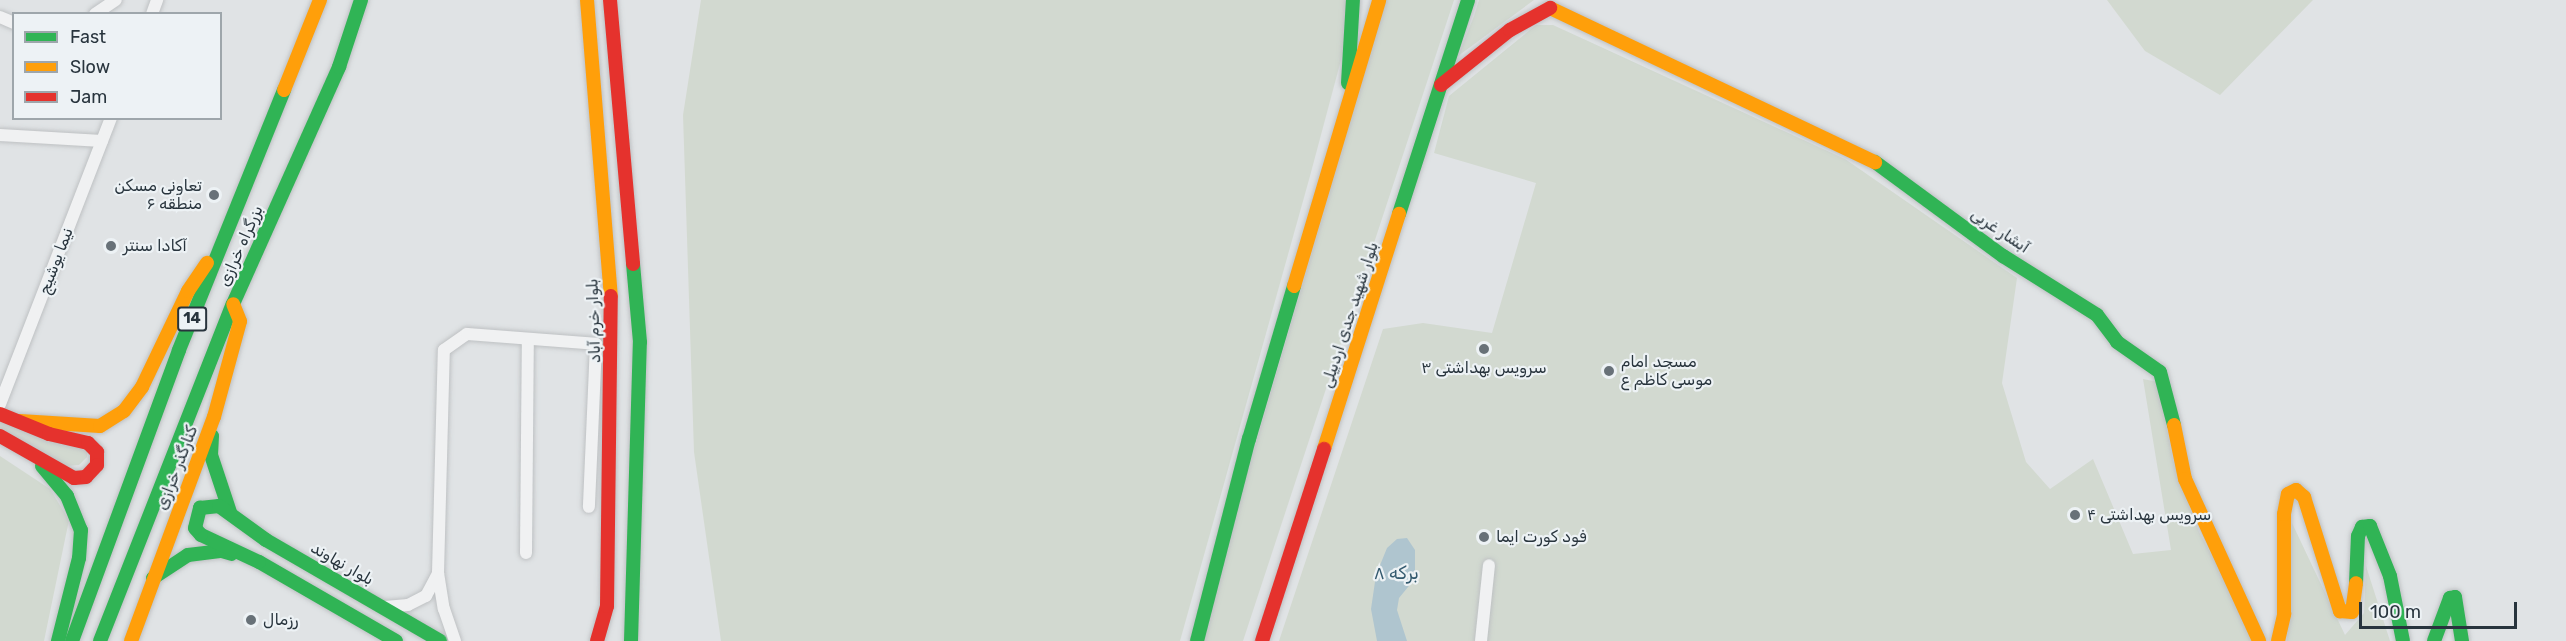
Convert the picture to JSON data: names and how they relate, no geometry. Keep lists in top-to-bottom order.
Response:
{
  "streets": {
    "main road": [
      "آبشار غربی",
      "بزرگراه خرازی",
      "بلوار شهید جدی اردبیلی",
      "14",
      "بلوار خرم آباد",
      "کنارگذر خرازی",
      "بلوار نهاوند"
    ],
    "street": ["نیما یوشیج"]
  },
  "crossings": [
    ["بزرگراه خرازی", "کنارگذر خرازی"]
  ],
  "water": ["برکه ۸"],
  "places": [
    "تعاونی مسکن منطقه ۶",
    "آکادا سنتر",
    "سرویس بهداشتی ۳",
    "مسجد امام موسی کاظم ع",
    "سرویس بهداشتی ۴",
    "فود کورت ایما",
    "رزمال"
  ],
  "legend": ["Fast", "Slow", "Jam"],
  "scale_bar": "100 m"
}
